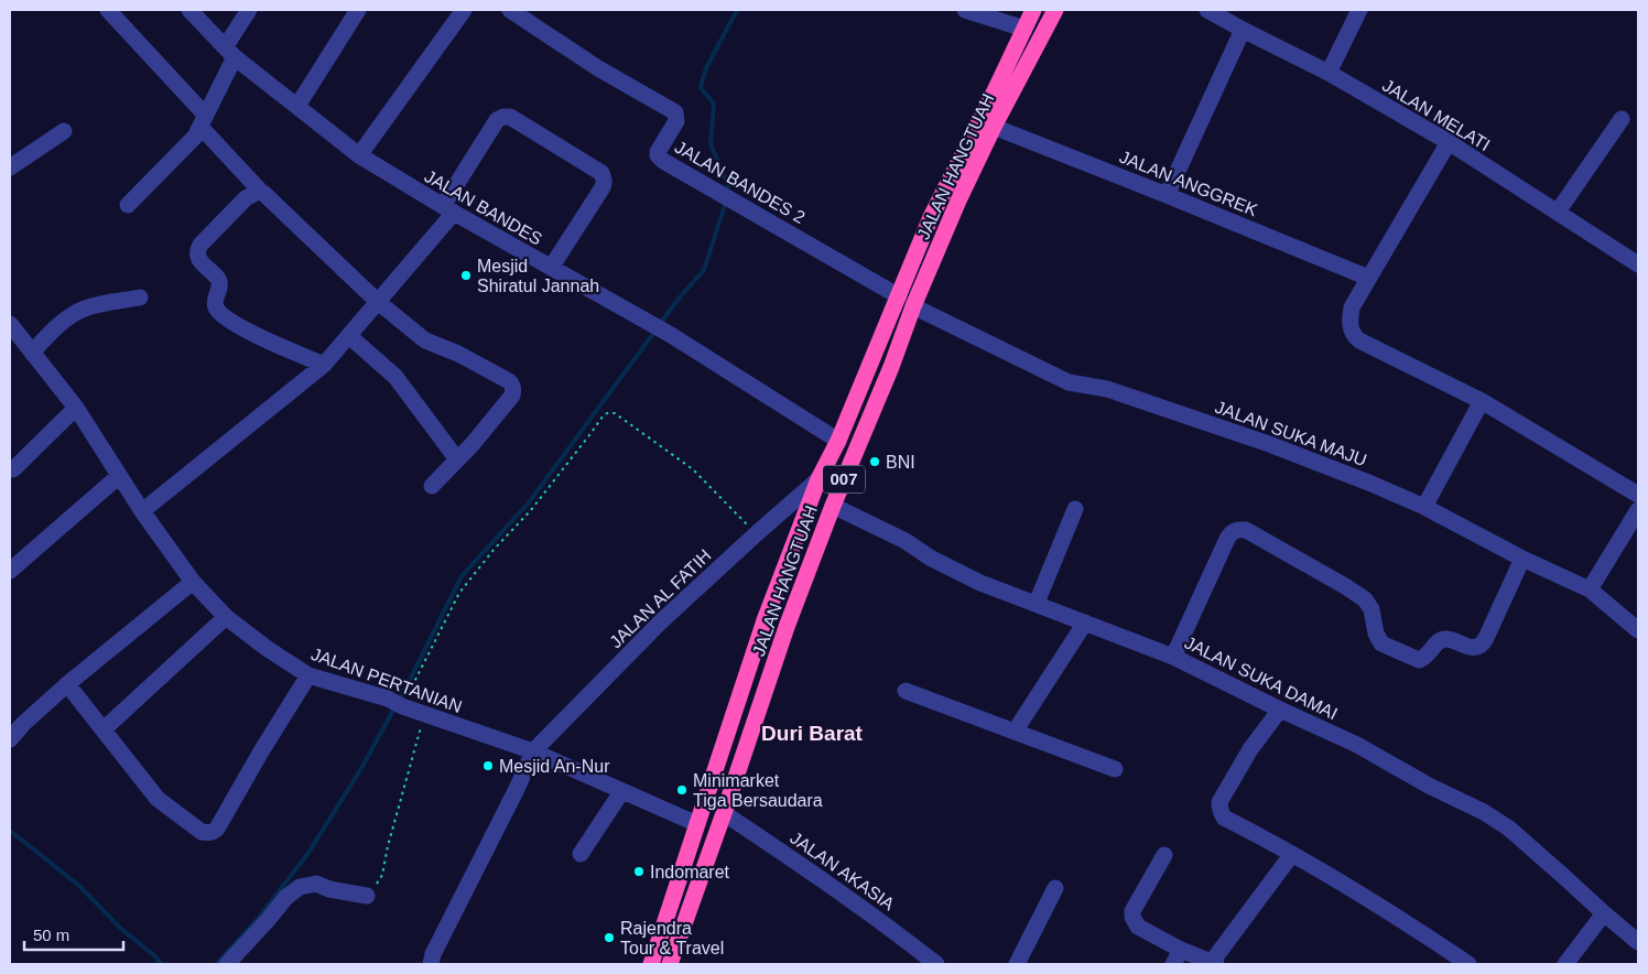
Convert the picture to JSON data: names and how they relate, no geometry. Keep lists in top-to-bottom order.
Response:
{
  "streets": {
    "highway": ["JALAN HANGTUAH", "007"],
    "street": [
      "JALAN MELATI",
      "JALAN BANDES 2",
      "JALAN ANGGREK",
      "JALAN BANDES",
      "JALAN SUKA MAJU",
      "JALAN AL FATIH",
      "JALAN SUKA DAMAI",
      "JALAN PERTANIAN",
      "JALAN AKASIA"
    ]
  },
  "crossings": [
    ["JALAN HANGTUAH", "JALAN BANDES 2"],
    ["JALAN HANGTUAH", "JALAN ANGGREK"],
    ["JALAN HANGTUAH", "JALAN BANDES"],
    ["JALAN HANGTUAH", "JALAN SUKA MAJU"],
    ["JALAN HANGTUAH", "JALAN AL FATIH"],
    ["JALAN HANGTUAH", "JALAN SUKA DAMAI"],
    ["JALAN HANGTUAH", "JALAN PERTANIAN"],
    ["JALAN HANGTUAH", "JALAN AKASIA"],
    ["JALAN AL FATIH", "JALAN PERTANIAN"]
  ],
  "districts": ["Duri Barat"],
  "places": [
    "Mesjid Shiratul Jannah",
    "BNI",
    "Mesjid An-Nur",
    "Minimarket Tiga Bersaudara",
    "Indomaret",
    "Rajendra Tour & Travel"
  ],
  "scale_bar": "50 m"
}
